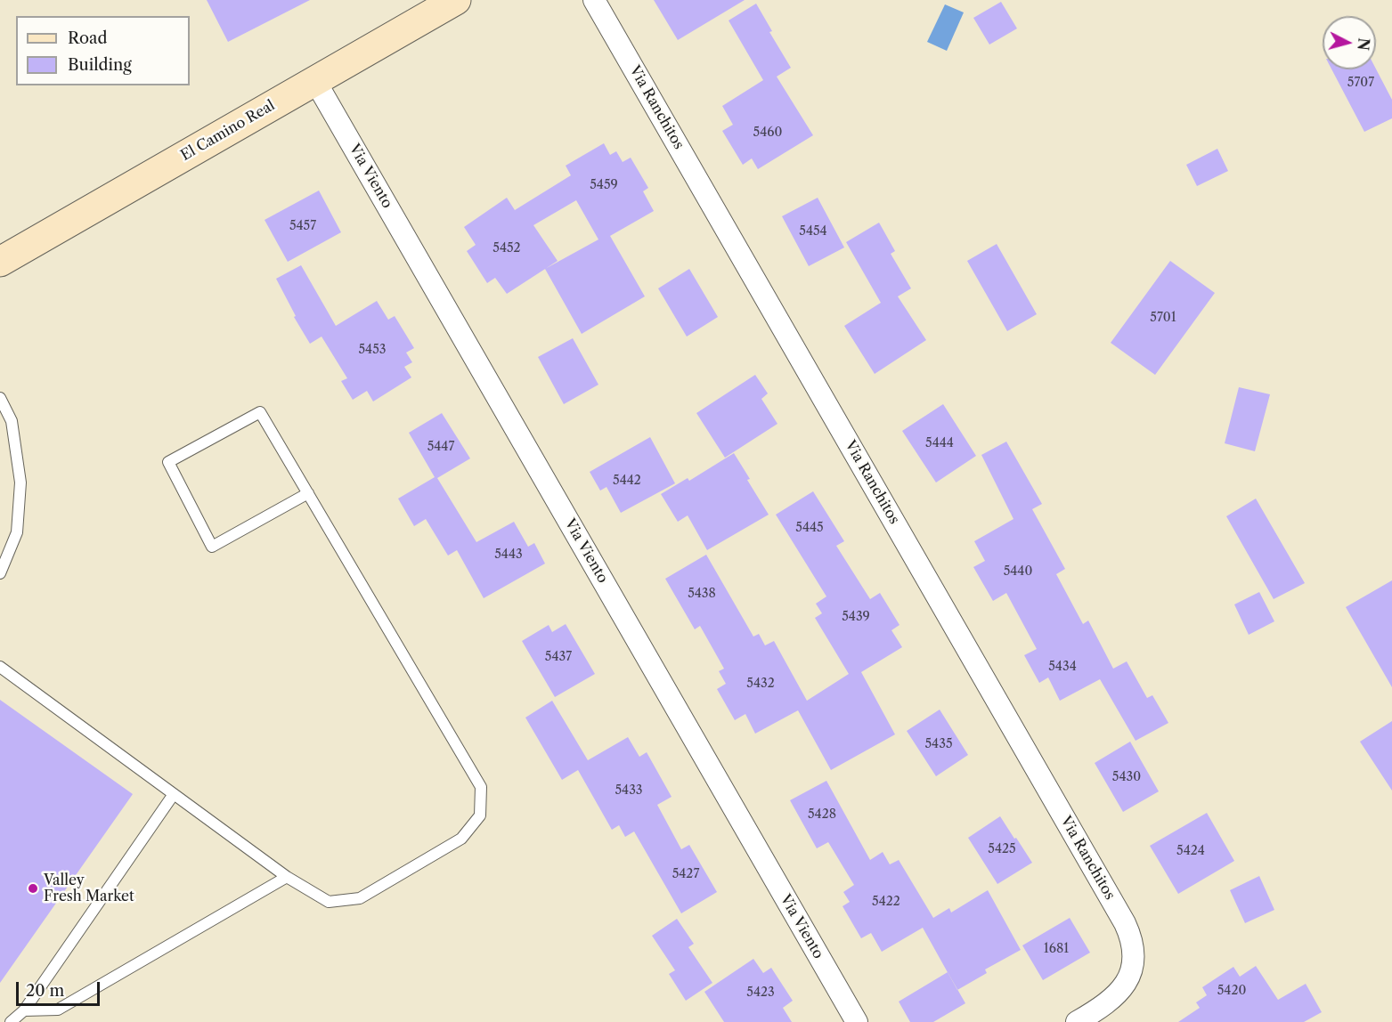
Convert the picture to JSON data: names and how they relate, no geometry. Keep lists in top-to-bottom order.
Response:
{
  "streets": {
    "main road": ["El Camino Real"],
    "street": ["Via Ranchitos", "Via Viento"]
  },
  "crossings": [
    ["El Camino Real", "Via Viento"]
  ],
  "places": ["Valley Fresh Market"],
  "house_numbers": [
    "5707",
    "5460",
    "5459",
    "5457",
    "5454",
    "5452",
    "5701",
    "5453",
    "5444",
    "5447",
    "5442",
    "5445",
    "5443",
    "5440",
    "5438",
    "5439",
    "5437",
    "5434",
    "5432",
    "5435",
    "5430",
    "5433",
    "5428",
    "5425",
    "5424",
    "5427",
    "5422",
    "1681",
    "5420",
    "5423"
  ],
  "legend": ["Road", "Building"],
  "scale_bar": "20 m",
  "north": "right"
}
